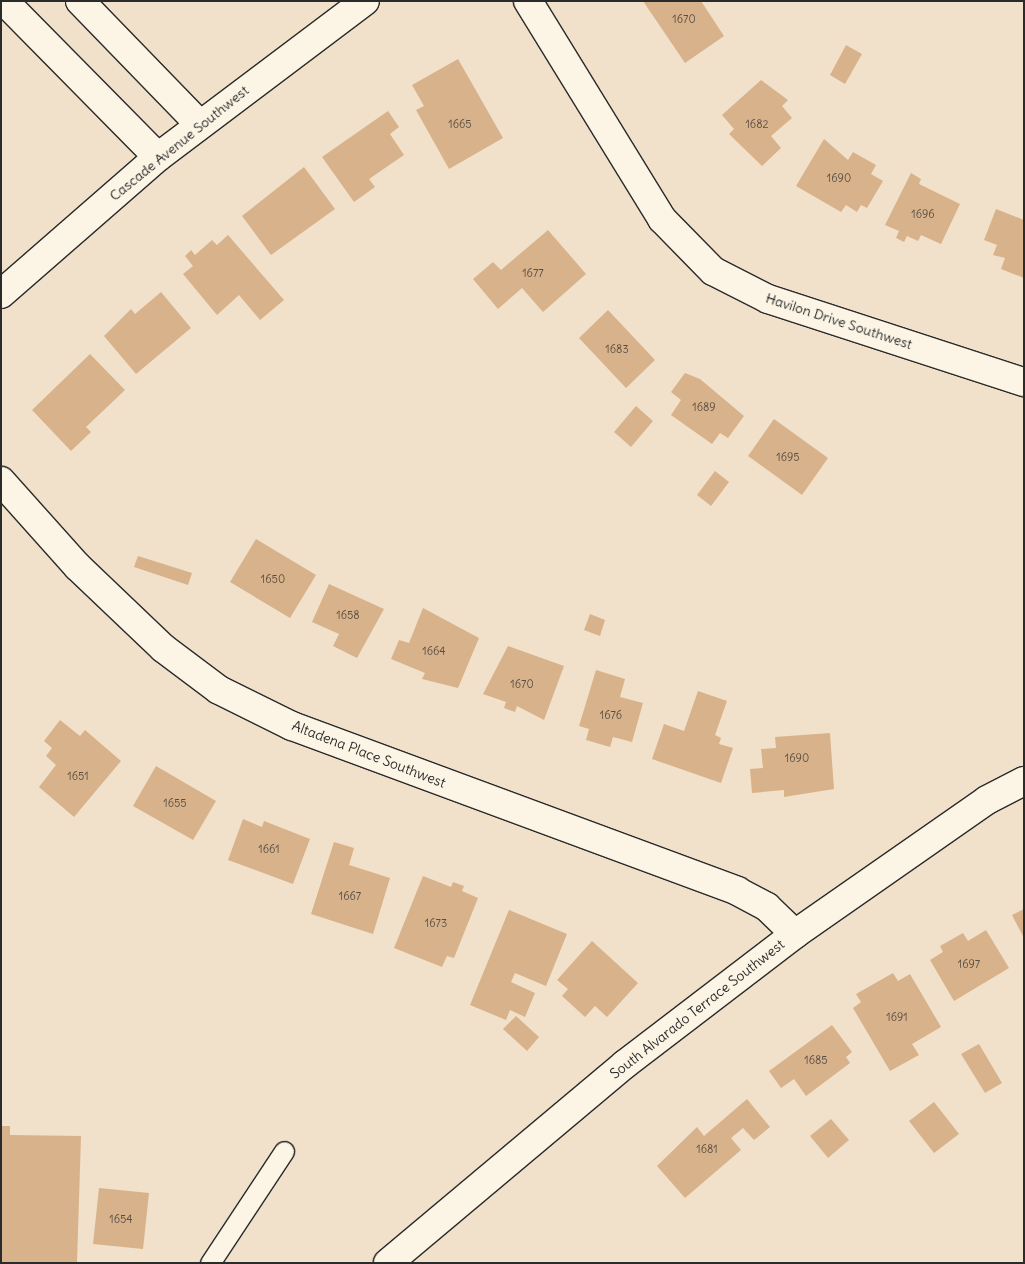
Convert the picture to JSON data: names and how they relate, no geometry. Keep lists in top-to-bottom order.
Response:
{
  "streets": {
    "street": [
      "Cascade Avenue Southwest",
      "Havilon Drive Southwest",
      "Altadena Place Southwest",
      "South Alvarado Terrace Southwest"
    ]
  },
  "crossings": [
    ["Altadena Place Southwest", "South Alvarado Terrace Southwest"]
  ],
  "house_numbers": [
    "1670",
    "1665",
    "1682",
    "1690",
    "1696",
    "1677",
    "1683",
    "1689",
    "1695",
    "1650",
    "1658",
    "1664",
    "1670",
    "1676",
    "1690",
    "1651",
    "1655",
    "1661",
    "1667",
    "1673",
    "1697",
    "1691",
    "1685",
    "1681",
    "1654"
  ]
}
